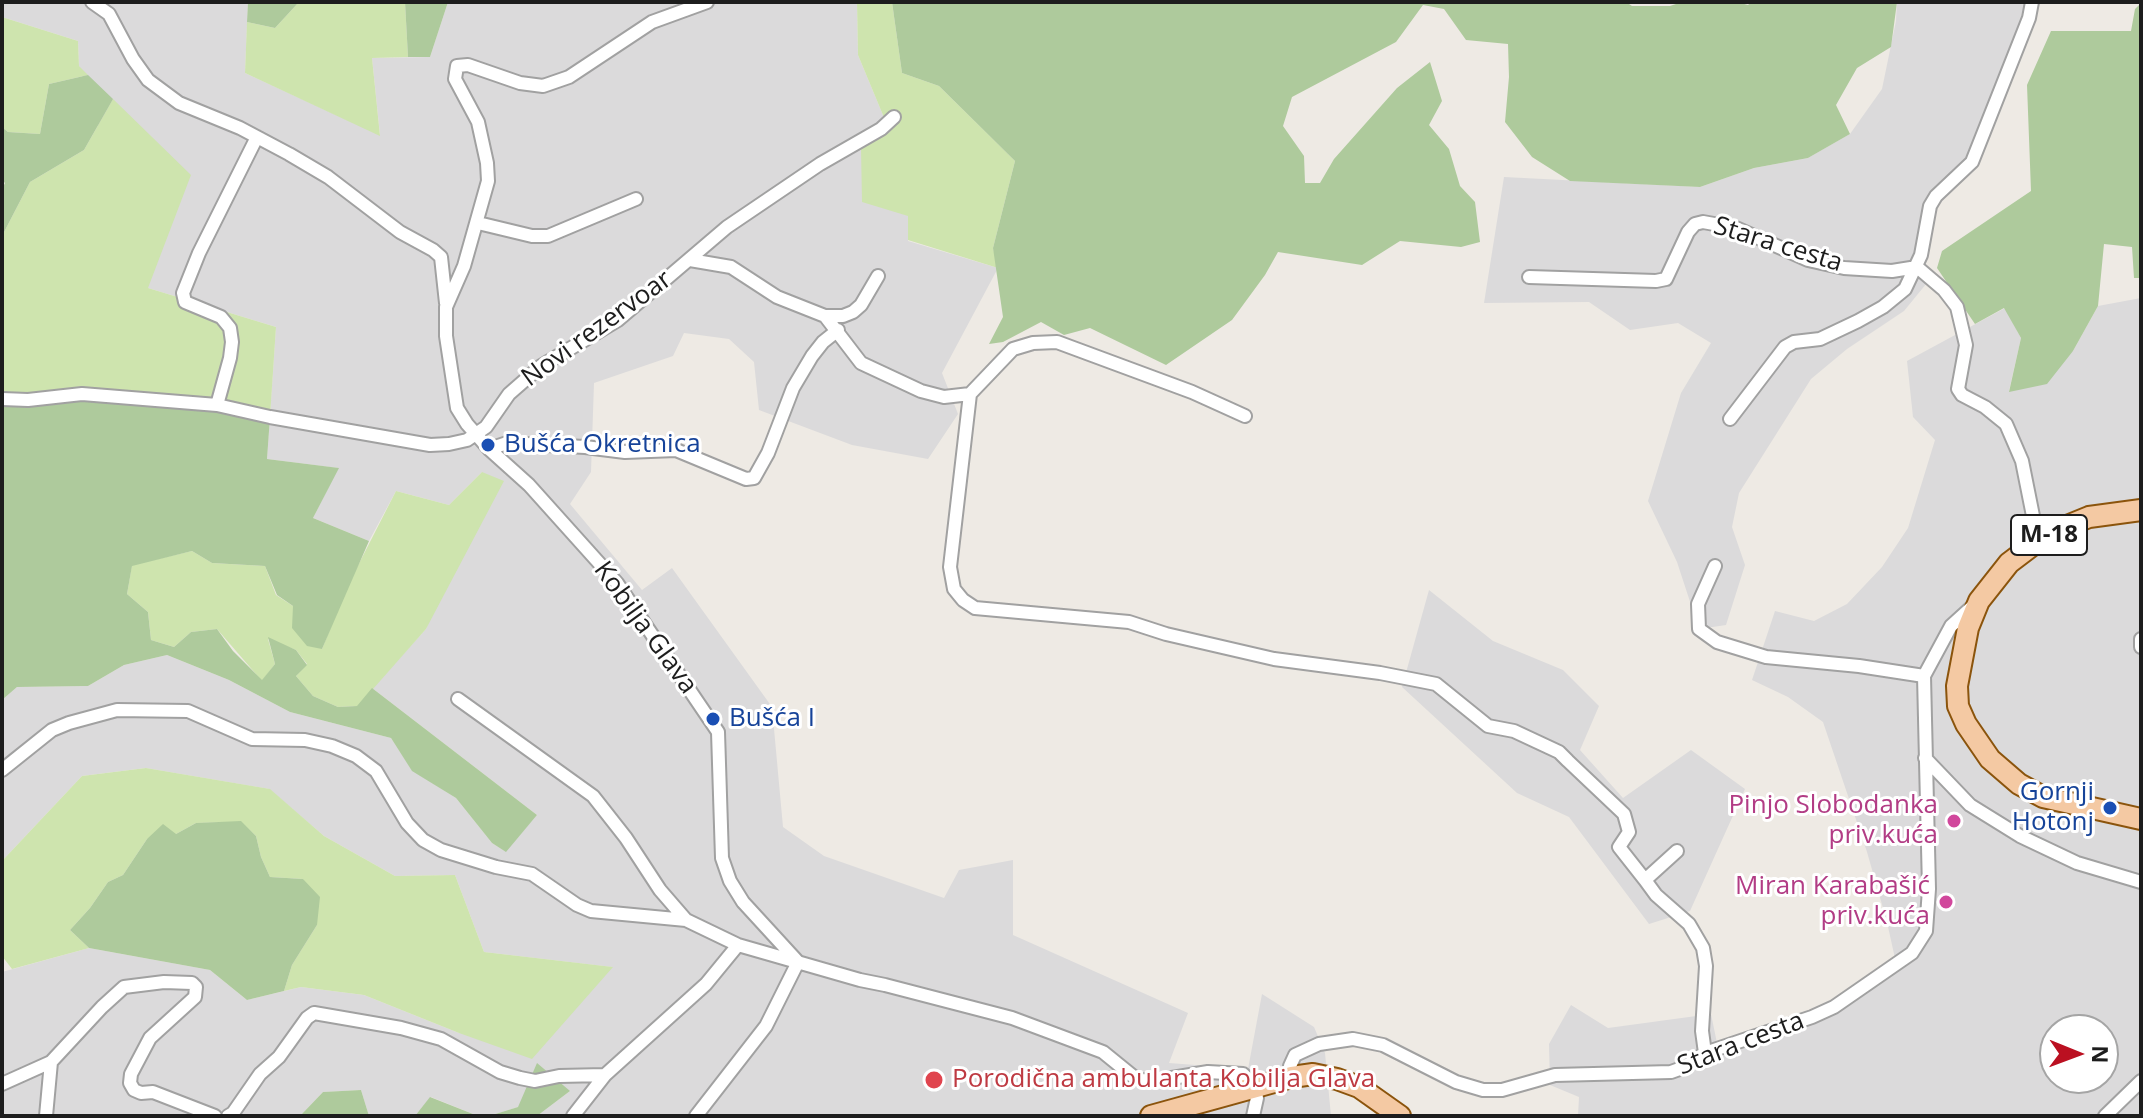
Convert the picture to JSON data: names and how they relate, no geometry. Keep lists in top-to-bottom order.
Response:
{
  "streets": {
    "main road": ["M-18"],
    "street": ["Stara cesta", "Novi rezervoar", "Kobilja Glava"]
  },
  "crossings": [
    ["Stara cesta", "M-18"],
    ["Novi rezervoar", "Kobilja Glava"]
  ],
  "places": [
    "Bušća Okretnica",
    "Bušća I",
    "Gornji Hotonj",
    "Pinjo Slobodanka priv.kuća",
    "Miran Karabašić priv.kuća",
    "Porodična ambulanta Kobilja Glava"
  ],
  "north": "right"
}
